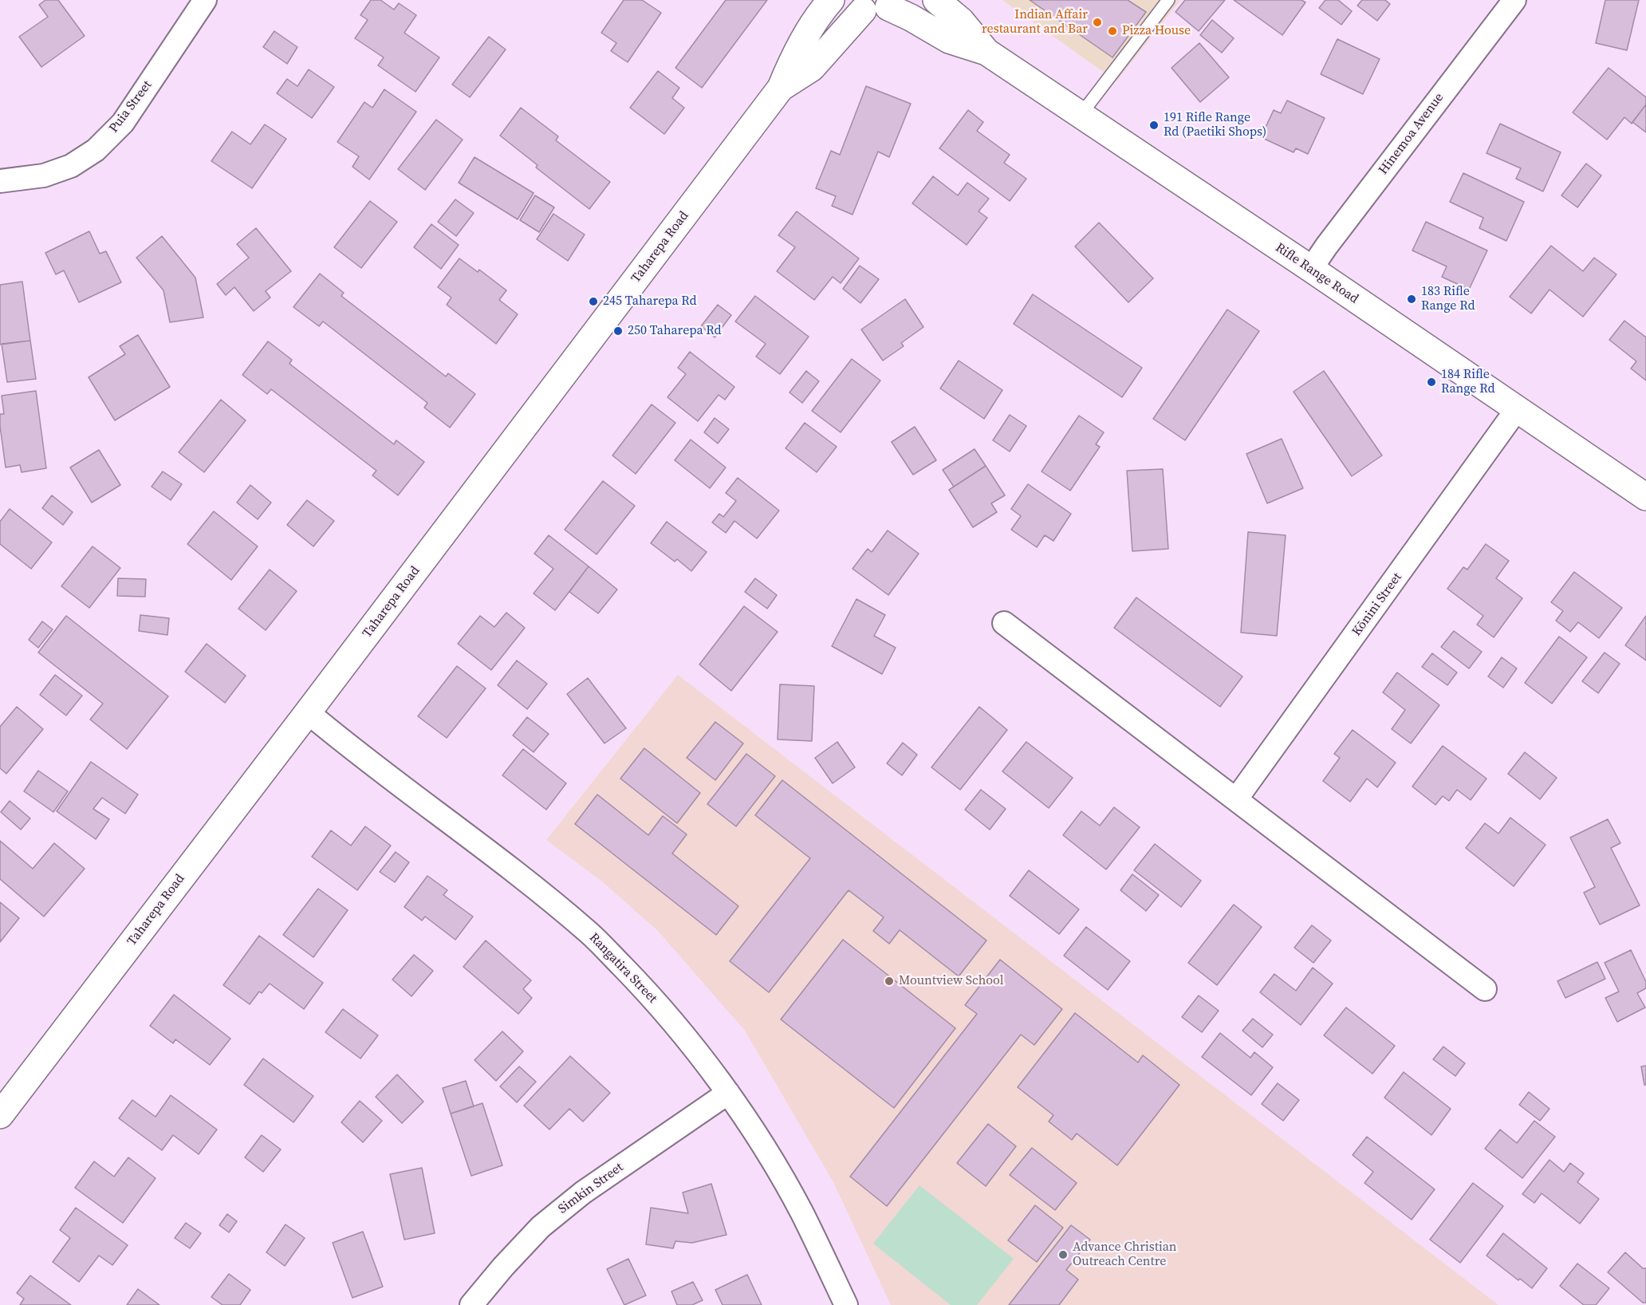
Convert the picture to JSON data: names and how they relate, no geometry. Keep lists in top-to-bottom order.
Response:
{
  "streets": {
    "street": [
      "Puia Street",
      "Hinemoa Avenue",
      "Taharepa Road",
      "Rifle Range Road",
      "Kōnini Street",
      "Rangatira Street",
      "Simkin Street"
    ]
  },
  "crossings": [
    ["Hinemoa Avenue", "Rifle Range Road"],
    ["Taharepa Road", "Rifle Range Road"],
    ["Taharepa Road", "Rangatira Street"],
    ["Rifle Range Road", "Kōnini Street"],
    ["Rangatira Street", "Simkin Street"]
  ],
  "places": [
    "Indian Affair restaurant and Bar",
    "Pizza House",
    "191 Rifle Range Rd (Paetiki Shops)",
    "183 Rifle Range Rd",
    "245 Taharepa Rd",
    "250 Taharepa Rd",
    "184 Rifle Range Rd",
    "Mountview School",
    "Advance Christian Outreach Centre"
  ]
}
